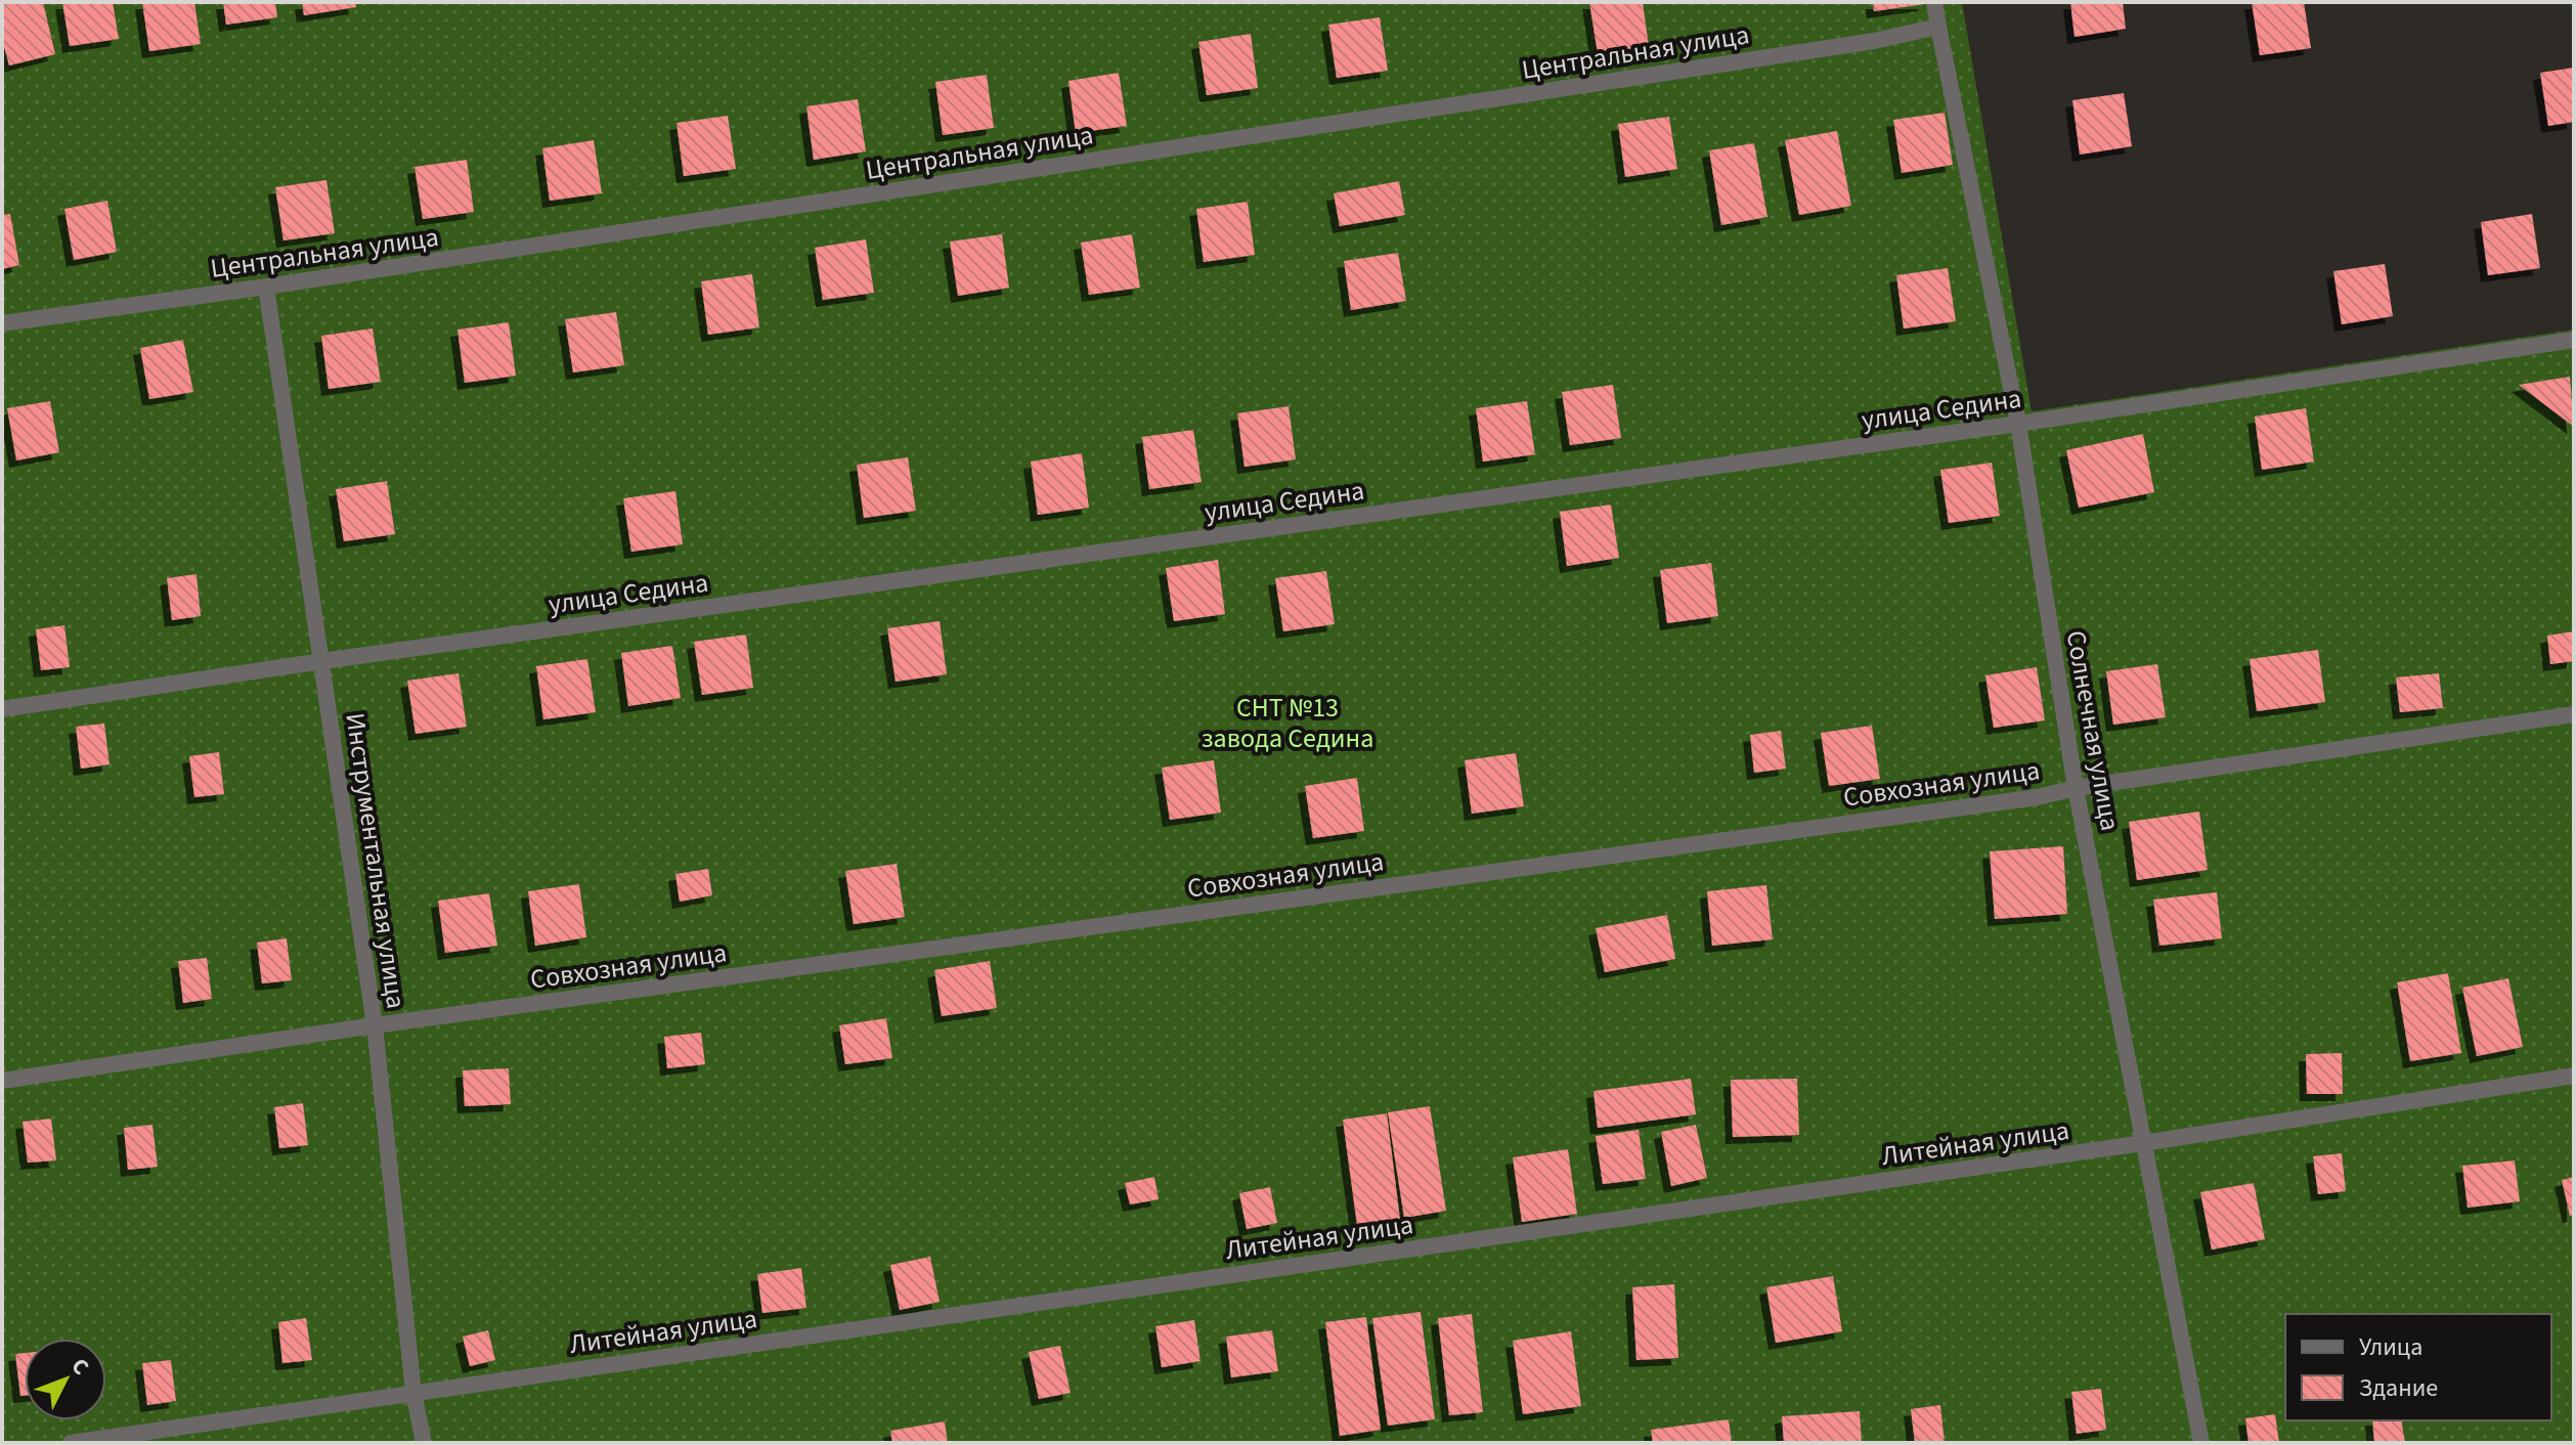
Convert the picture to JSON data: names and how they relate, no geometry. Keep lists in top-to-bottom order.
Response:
{
  "streets": {
    "street": [
      "Центральная улица",
      "улица Седина",
      "Солнечная улица",
      "Совхозная улица",
      "Инструментальная улица",
      "Литейная улица"
    ]
  },
  "crossings": [
    ["Центральная улица", "Солнечная улица"],
    ["Центральная улица", "Инструментальная улица"],
    ["улица Седина", "Солнечная улица"],
    ["улица Седина", "Инструментальная улица"],
    ["Солнечная улица", "Совхозная улица"],
    ["Солнечная улица", "Литейная улица"],
    ["Совхозная улица", "Инструментальная улица"],
    ["Инструментальная улица", "Литейная улица"]
  ],
  "parks": ["СНТ №13 завода Седина"],
  "legend": ["Улица", "Здание"],
  "north": "top right"
}
